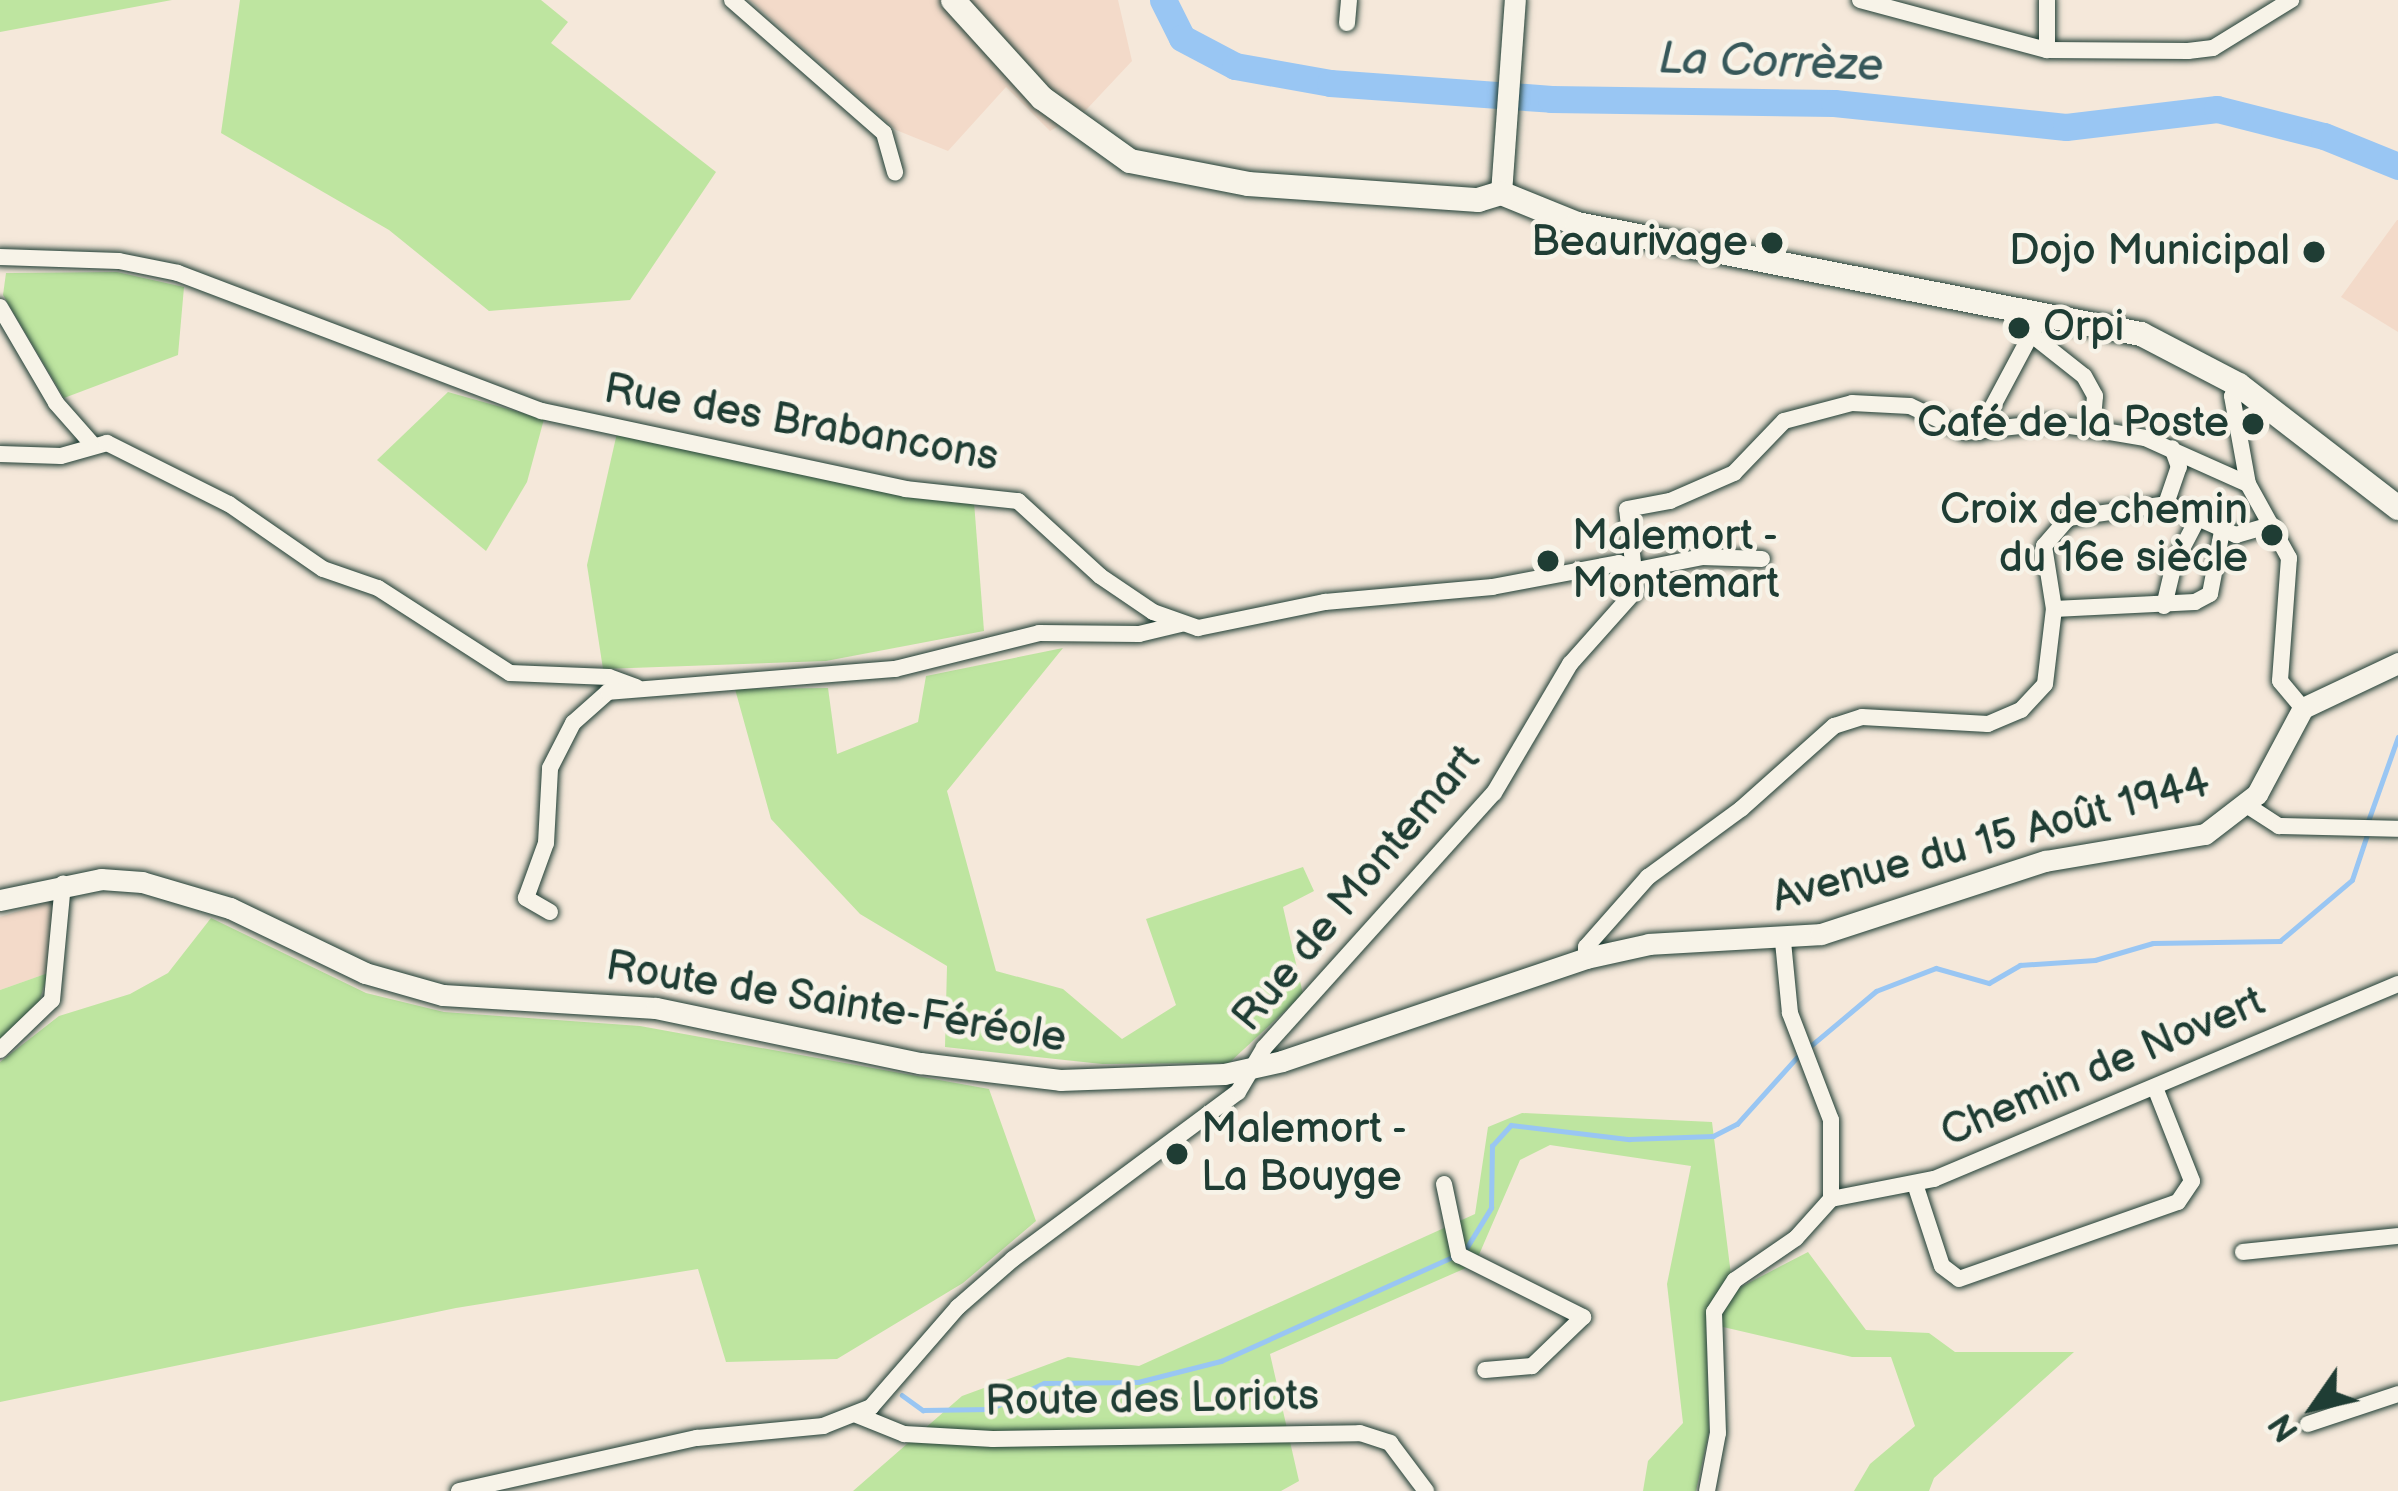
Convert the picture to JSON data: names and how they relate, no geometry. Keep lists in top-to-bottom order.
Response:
{
  "streets": {
    "main road": ["Avenue du 15 Août 1944", "Route de Sainte-Féréole"],
    "street": [
      "Rue des Brabancons",
      "Rue de Montemart",
      "Chemin de Novert",
      "Route des Loriots"
    ]
  },
  "crossings": [
    ["Avenue du 15 Août 1944", "Rue de Montemart"],
    ["Avenue du 15 Août 1944", "Route de Sainte-Féréole"],
    ["Rue de Montemart", "Route de Sainte-Féréole"],
    ["Rue de Montemart", "Route des Loriots"]
  ],
  "water": ["La Corrèze"],
  "places": [
    "Beaurivage",
    "Dojo Municipal",
    "Orpi",
    "Café de la Poste",
    "Croix de chemin du 16e siècle",
    "Malemort - Montemart",
    "Malemort - La Bouyge"
  ],
  "north": "bottom left"
}
